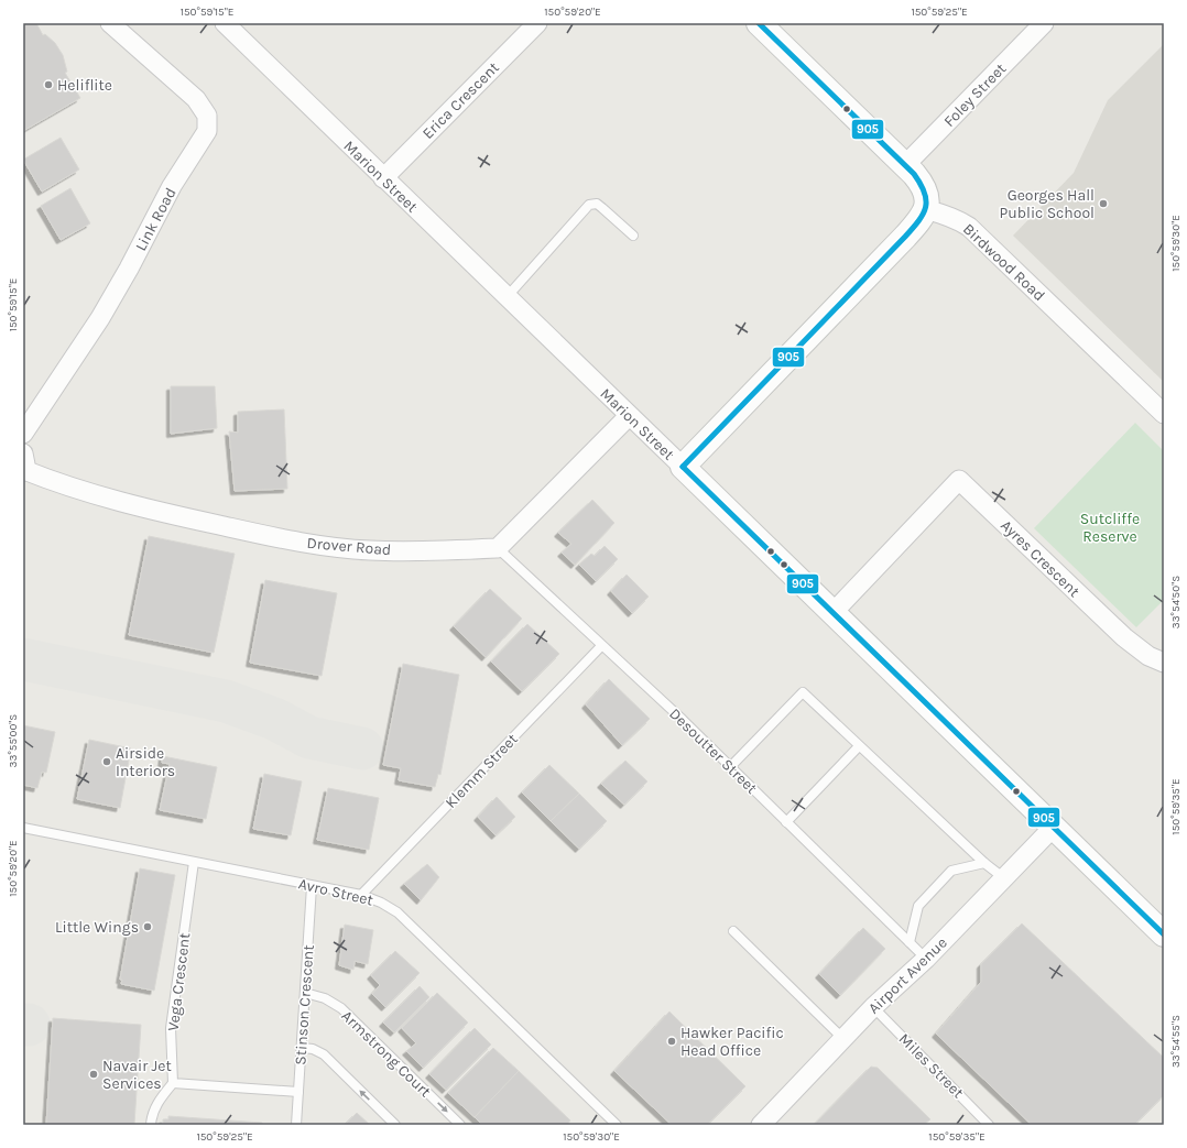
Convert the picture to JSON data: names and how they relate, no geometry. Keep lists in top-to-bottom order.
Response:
{
  "streets": {
    "main road": ["Marion Street"],
    "street": [
      "Foley Street",
      "Erica Crescent",
      "Link Road",
      "Birdwood Road",
      "Drover Road",
      "Ayres Crescent",
      "Airport Avenue"
    ],
    "lane": [
      "Desoutter Street",
      "Klemm Street",
      "Avro Street",
      "Vega Crescent",
      "Stinson Crescent",
      "Armstrong Court",
      "Miles Street"
    ]
  },
  "crossings": [
    ["Erica Crescent", "Marion Street"],
    ["Marion Street", "Ayres Crescent"],
    ["Marion Street", "Airport Avenue"],
    ["Drover Road", "Desoutter Street"],
    ["Desoutter Street", "Klemm Street"],
    ["Desoutter Street", "Airport Avenue"],
    ["Klemm Street", "Avro Street"],
    ["Avro Street", "Vega Crescent"],
    ["Avro Street", "Stinson Crescent"],
    ["Airport Avenue", "Miles Street"],
    ["Stinson Crescent", "Armstrong Court"]
  ],
  "parks": ["Sutcliffe Reserve"],
  "places": [
    "Heliflite",
    "Georges Hall Public School",
    "Airside Interiors",
    "Little Wings",
    "Hawker Pacific Head Office",
    "Navair Jet Services"
  ],
  "lines": ["transit line 905"],
  "coordinates": [
    "150°59'15\"E",
    "150°59'20\"E",
    "150°59'25\"E",
    "150°59'30\"E",
    "33°54'50\"S",
    "33°55'00\"S",
    "150°59'35\"E",
    "33°54'55\"S"
  ]
}
